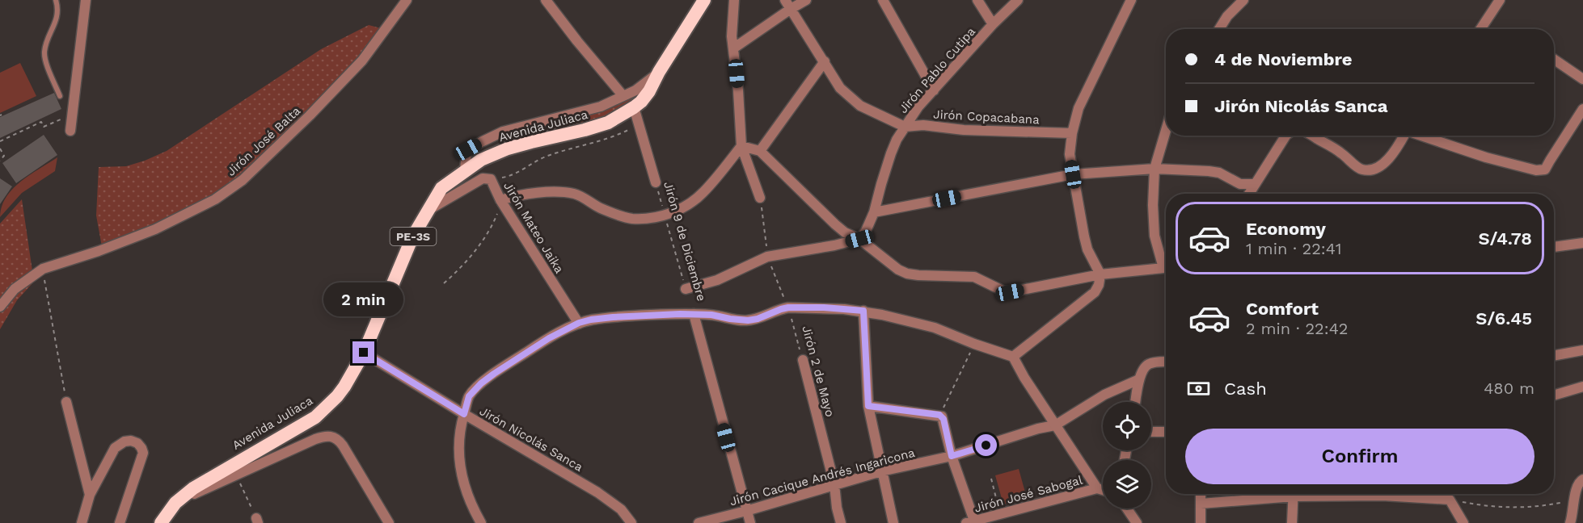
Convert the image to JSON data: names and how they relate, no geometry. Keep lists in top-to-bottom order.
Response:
{
  "streets": {
    "highway": ["Avenida Juliaca", "PE-3S"],
    "street": [
      "Jirón Pablo Cutipa",
      "Jirón Copacabana",
      "Jirón José Balta",
      "Jirón Mateo Jaika",
      "Jirón 9 de Diciembre",
      "Jirón 2 de Mayo",
      "Jirón Nicolás Sanca",
      "Jirón Cacique Andrés Ingaricona",
      "Jirón José Sabogal"
    ]
  },
  "crossings": [
    ["Jirón Pablo Cutipa", "Jirón Copacabana"],
    ["Avenida Juliaca", "Jirón Mateo Jaika"],
    ["Avenida Juliaca", "Jirón 9 de Diciembre"],
    ["Avenida Juliaca", "Jirón Nicolás Sanca"],
    ["Jirón 9 de Diciembre", "Jirón Cacique Andrés Ingaricona"],
    ["Jirón 2 de Mayo", "Jirón Cacique Andrés Ingaricona"]
  ],
  "page": {
    "banner": ["4 de Noviembre", "Jirón Nicolás Sanca"],
    "list": [
      {
        "name": "Economy",
        "note": "1 min · 22:41",
        "value": "S/4.78"
      },
      {
        "name": "Comfort",
        "note": "2 min · 22:42",
        "value": "S/6.45"
      }
    ],
    "bubble": "2 min",
    "pay": ["Cash", "480 m"],
    "buttons": "Confirm"
  }
}
